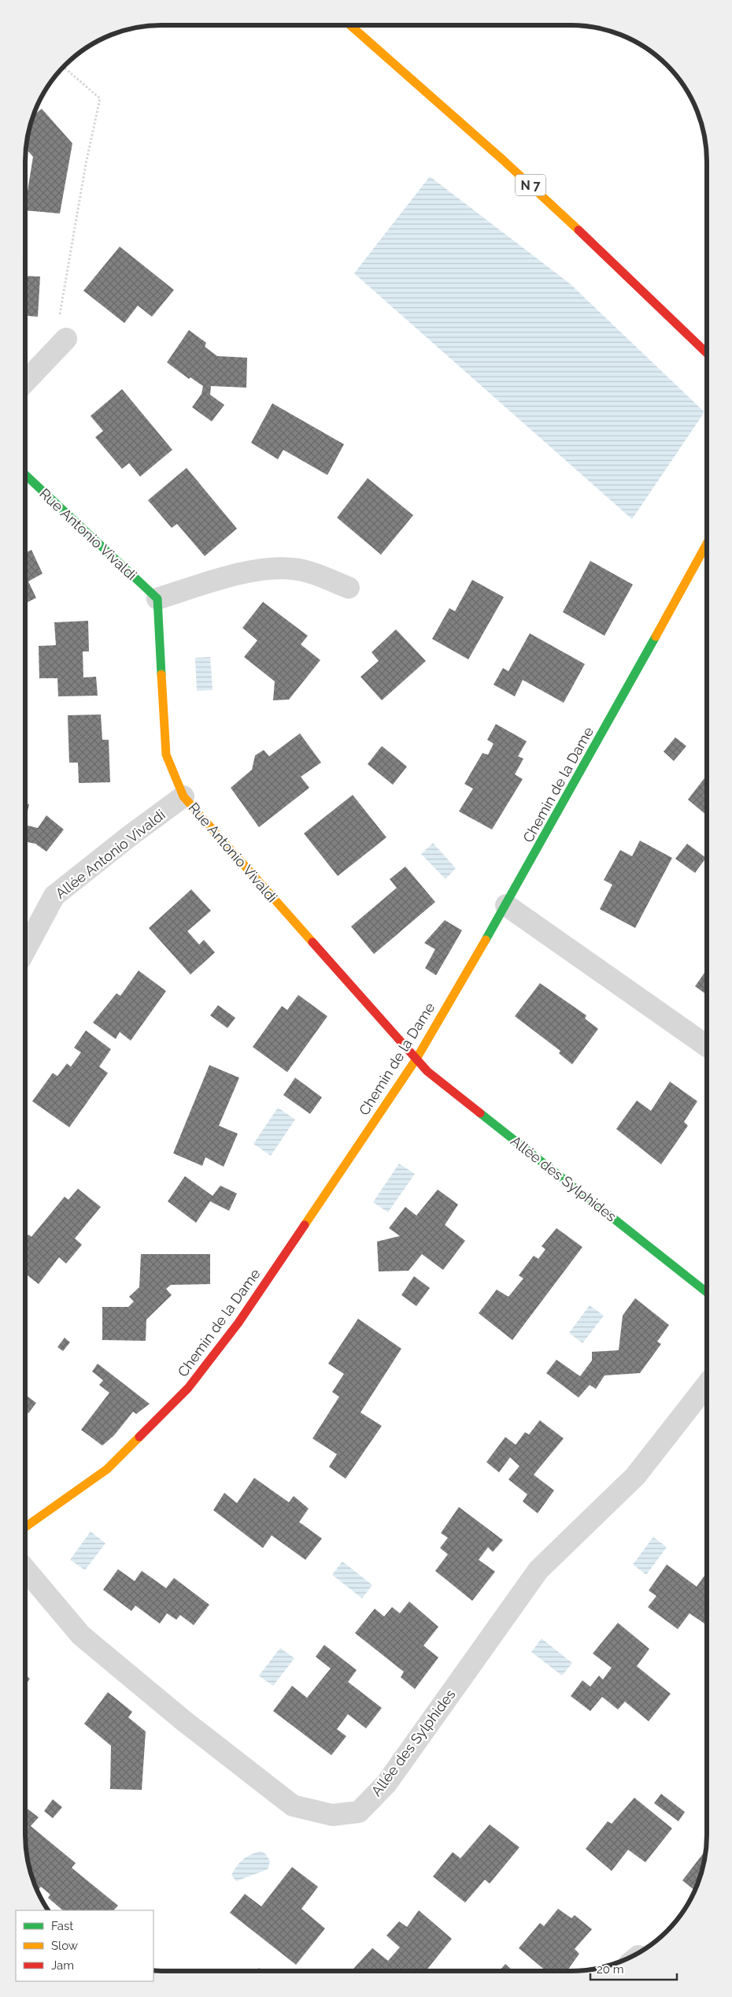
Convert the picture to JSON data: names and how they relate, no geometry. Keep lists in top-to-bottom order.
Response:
{
  "streets": {
    "street": [
      "N 7",
      "Rue Antonio Vivaldi",
      "Chemin de la Dame",
      "Allée Antonio Vivaldi",
      "Allée des Sylphides"
    ]
  },
  "crossings": [
    ["Rue Antonio Vivaldi", "Chemin de la Dame"],
    ["Rue Antonio Vivaldi", "Allée Antonio Vivaldi"],
    ["Rue Antonio Vivaldi", "Allée des Sylphides"],
    ["Chemin de la Dame", "Allée des Sylphides"]
  ],
  "legend": ["Fast", "Slow", "Jam"],
  "scale_bar": "20 m"
}
